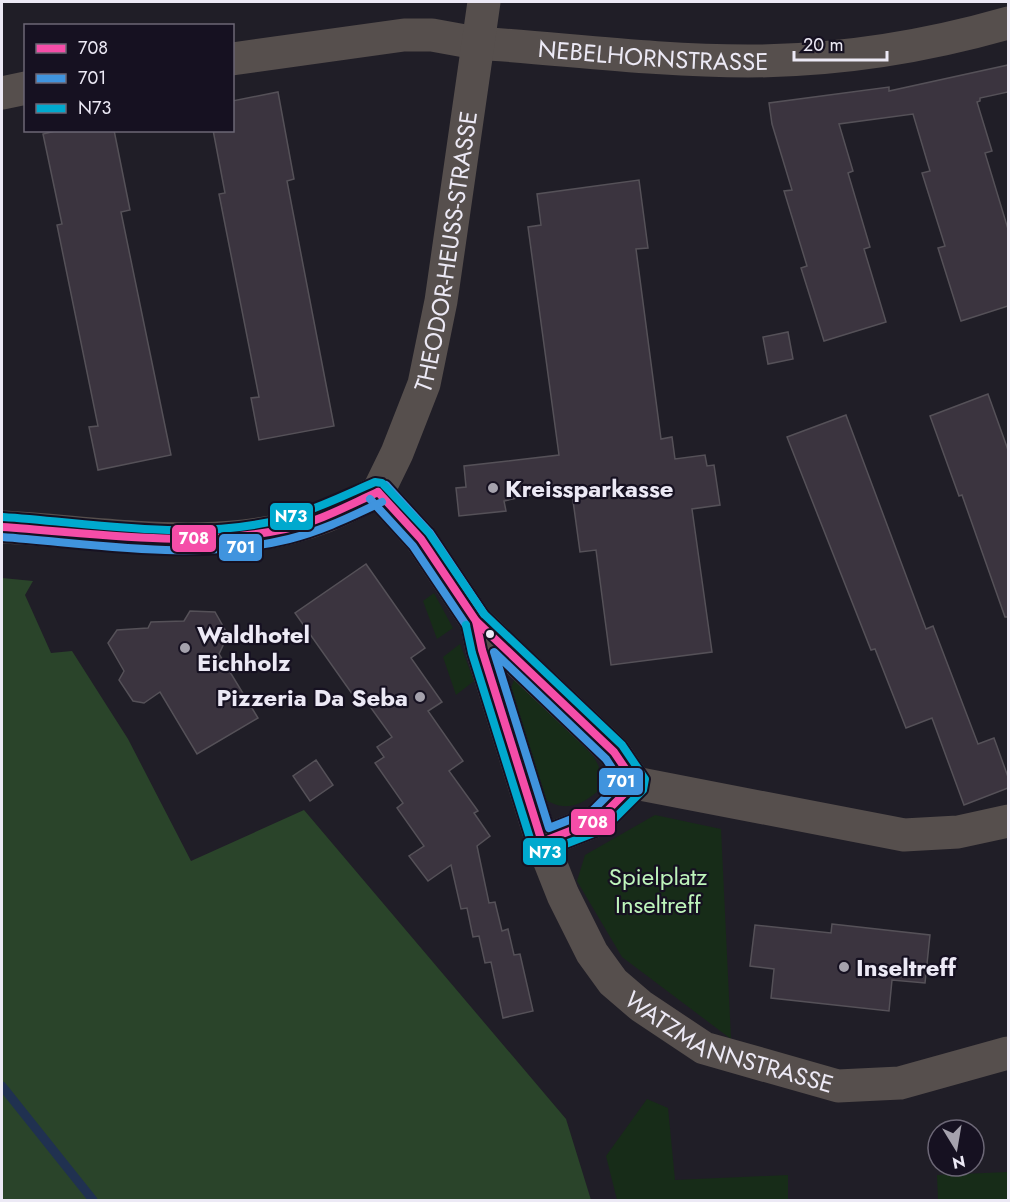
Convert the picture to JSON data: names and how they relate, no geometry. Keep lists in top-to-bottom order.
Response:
{
  "streets": {
    "street": ["NEBELHORNSTRASSE", "THEODOR-HEUSS-STRASSE", "WATZMANNSTRASSE"]
  },
  "crossings": [
    ["NEBELHORNSTRASSE", "THEODOR-HEUSS-STRASSE"],
    ["THEODOR-HEUSS-STRASSE", "WATZMANNSTRASSE"]
  ],
  "parks": ["Spielplatz Inseltreff"],
  "places": [
    "Kreissparkasse",
    "Waldhotel Eichholz",
    "Pizzeria Da Seba",
    "Inseltreff"
  ],
  "lines": ["transit line N73", "transit line 701", "transit line 708"],
  "legend": ["708", "701", "N73"],
  "scale_bar": "20 m",
  "north": "bottom"
}
